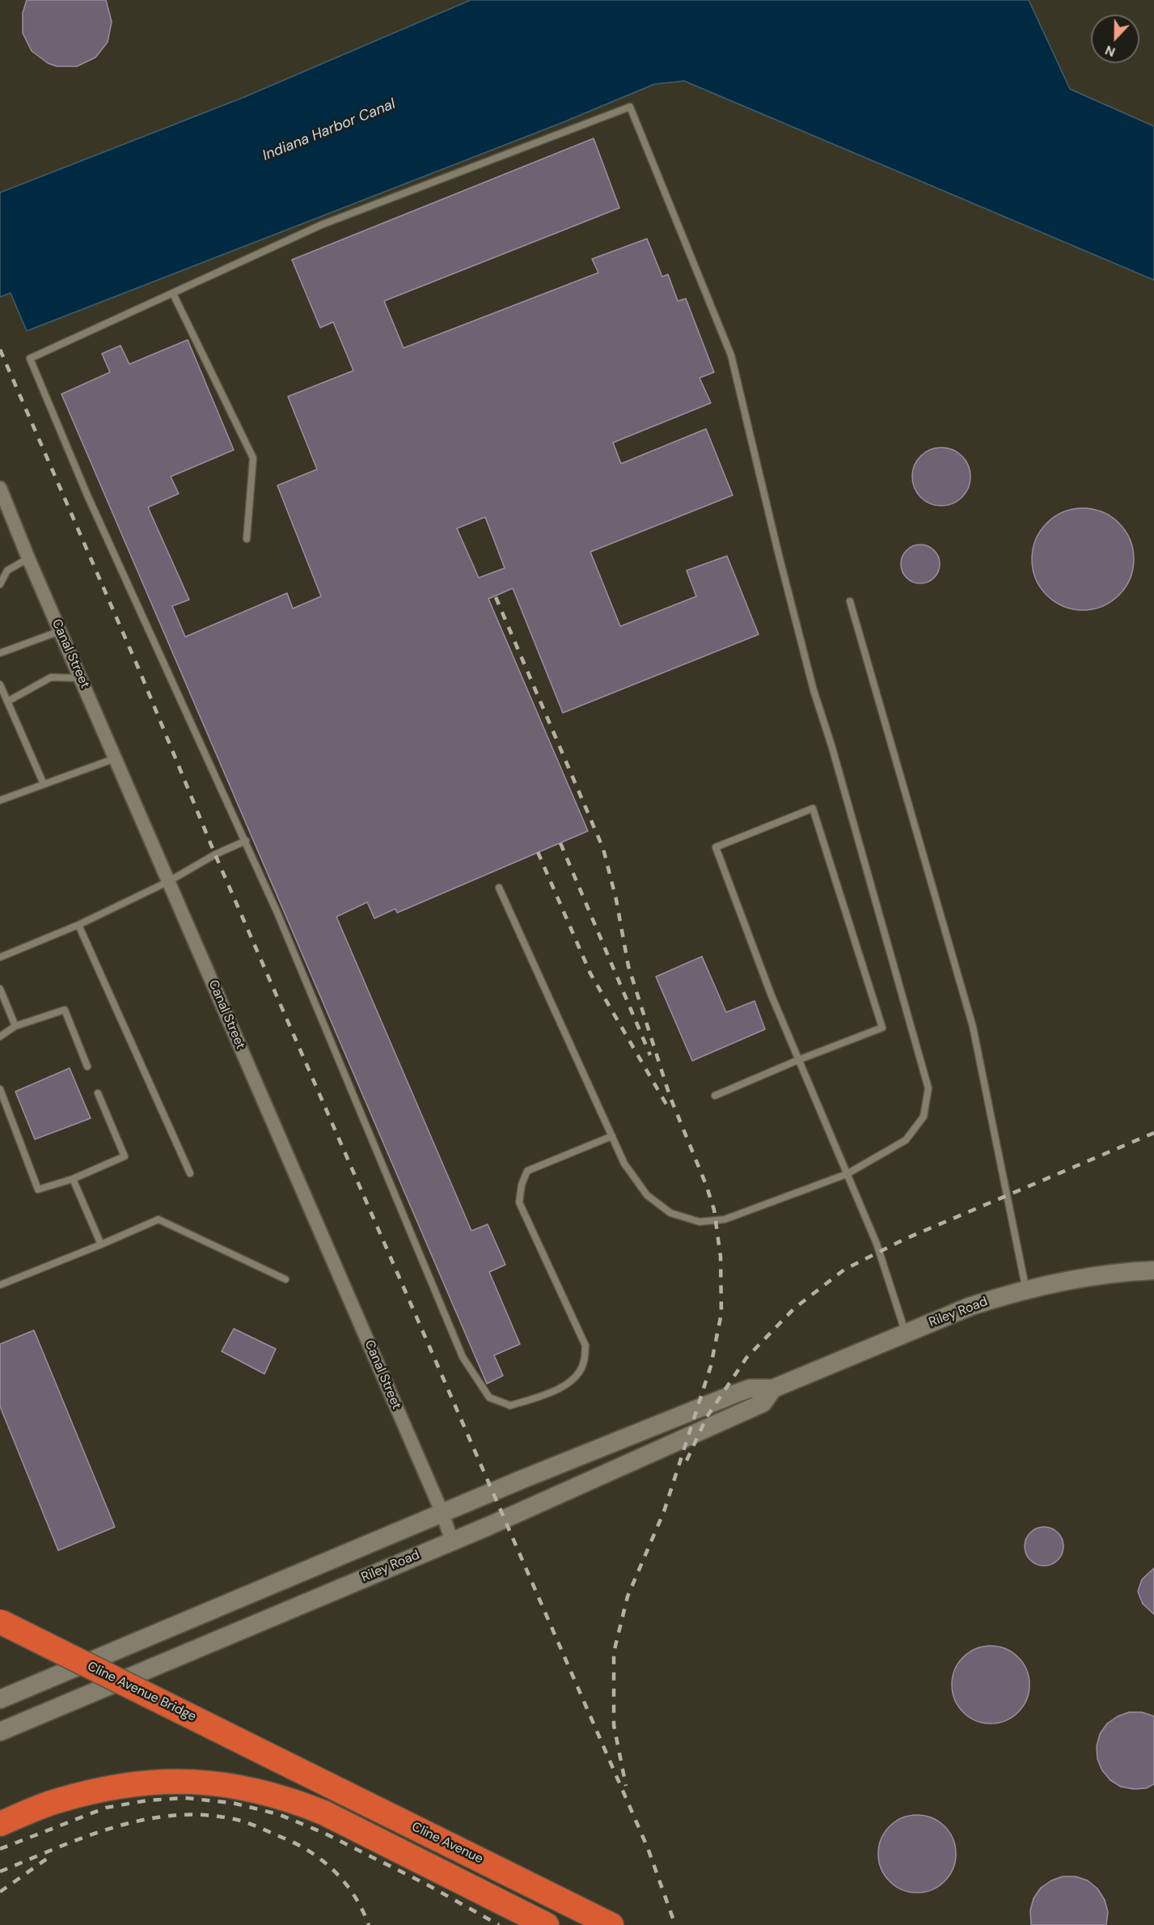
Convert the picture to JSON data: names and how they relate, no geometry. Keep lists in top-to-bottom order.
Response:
{
  "streets": {
    "highway": ["Cline Avenue Bridge", "Cline Avenue"],
    "main road": ["Riley Road"],
    "street": ["Canal Street"]
  },
  "crossings": [
    ["Canal Street", "Riley Road"],
    ["Cline Avenue Bridge", "Cline Avenue"]
  ],
  "water": ["Indiana Harbor Canal"],
  "north": "bottom"
}
